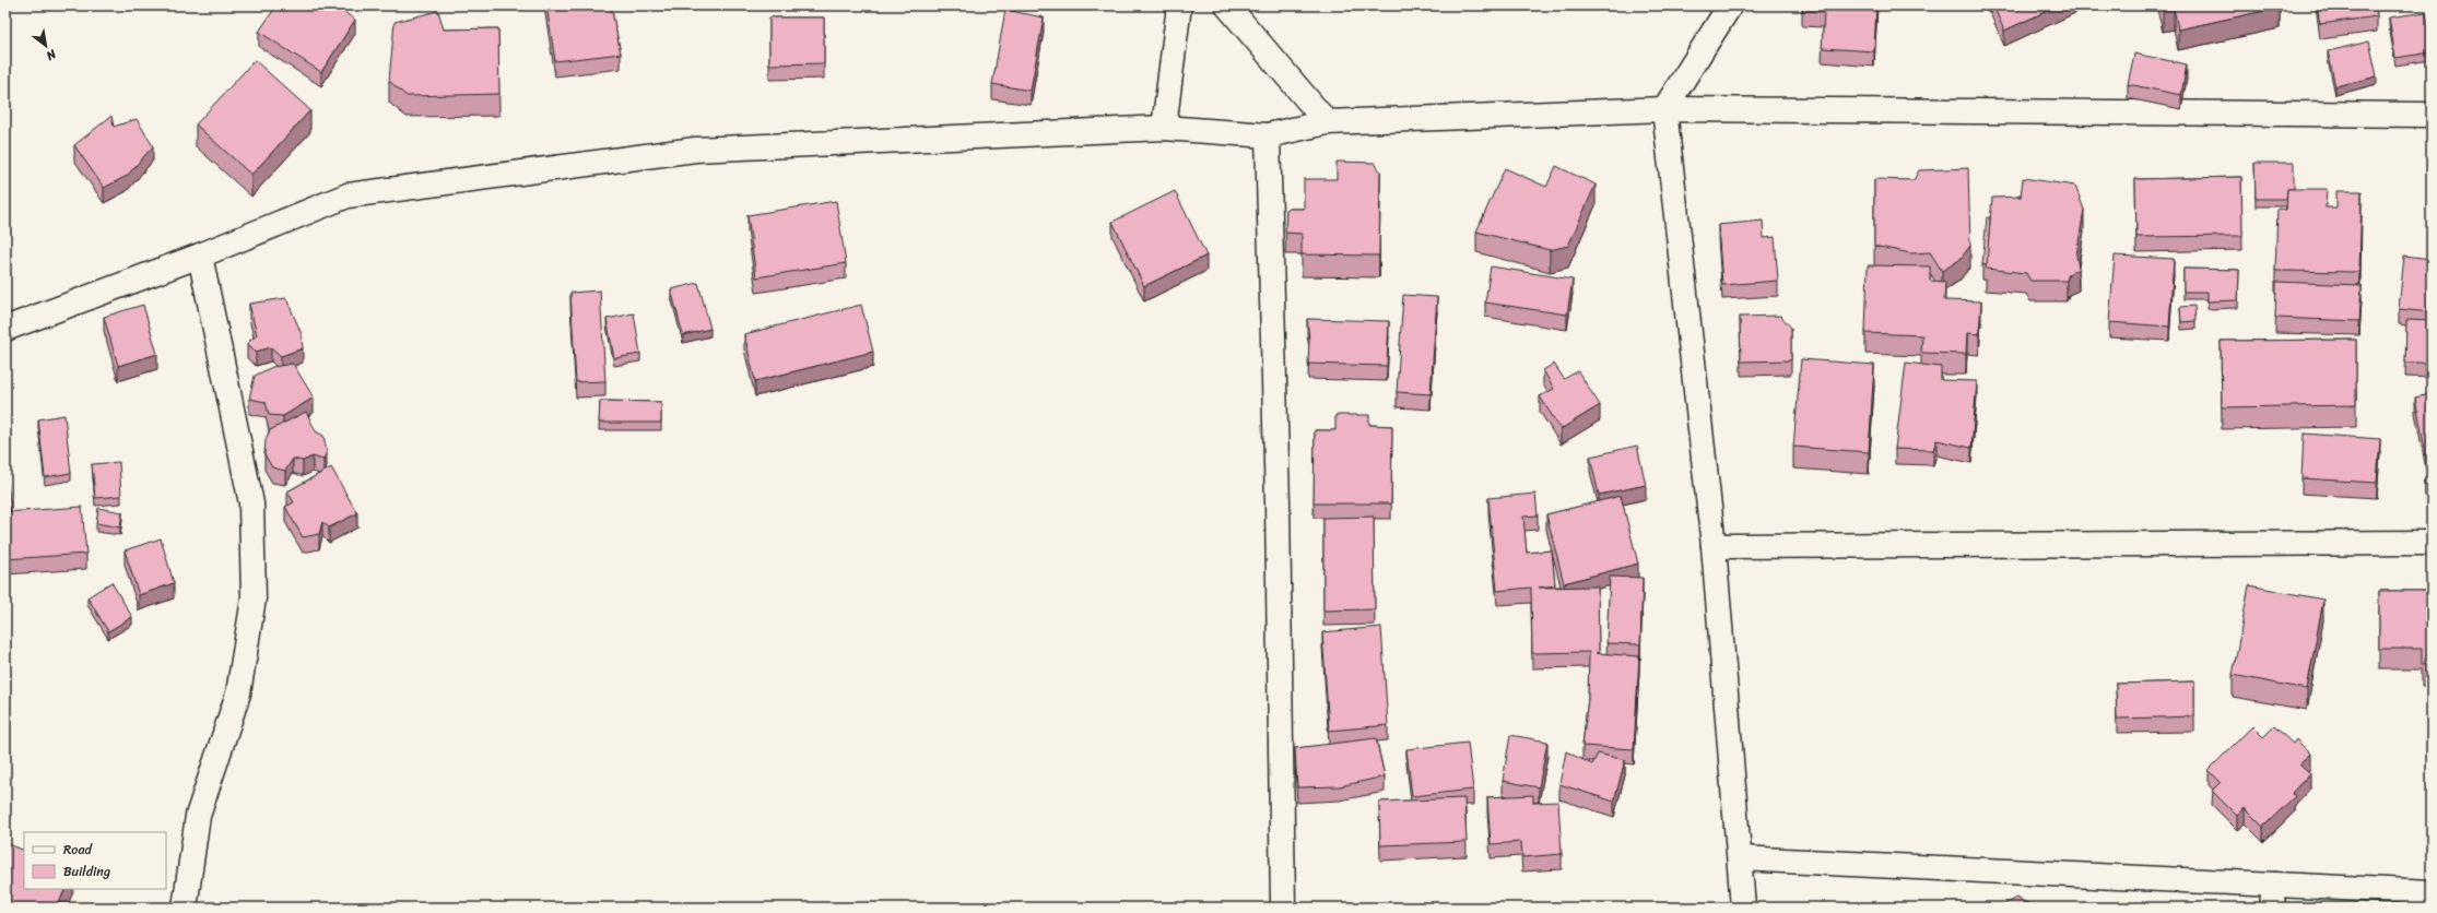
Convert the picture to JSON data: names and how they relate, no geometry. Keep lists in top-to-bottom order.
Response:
{
  "legend": ["Road", "Building"],
  "north": "bottom right"
}
